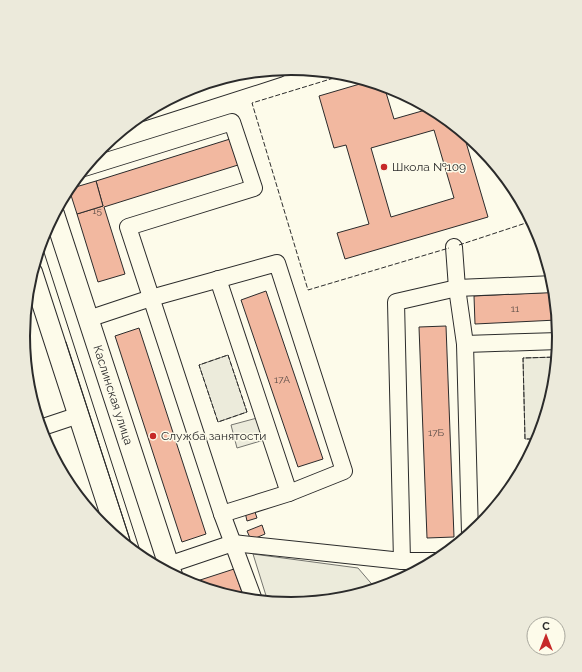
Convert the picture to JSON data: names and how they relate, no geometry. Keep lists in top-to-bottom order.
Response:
{
  "streets": {
    "main road": ["Каслинская улица"]
  },
  "places": ["Школа №109", "Служба занятости"],
  "house_numbers": [
    "15",
    "11",
    "17А",
    "17Б"
  ],
  "north": "top"
}
